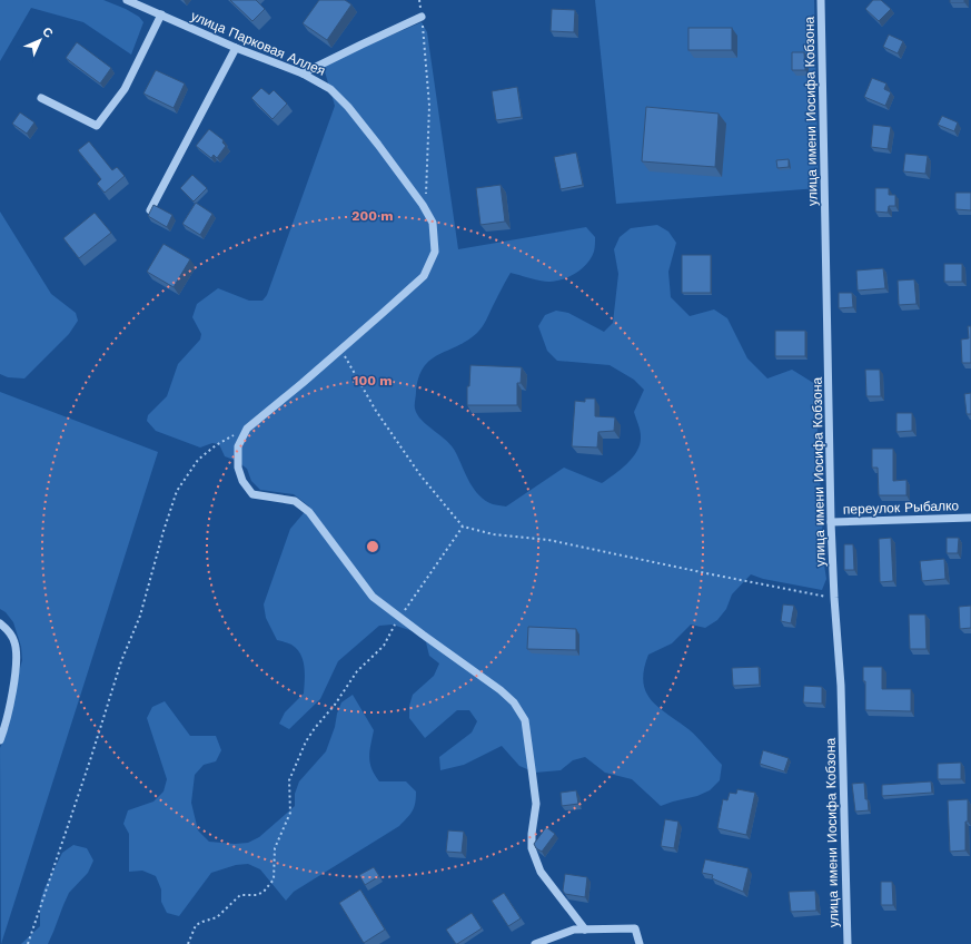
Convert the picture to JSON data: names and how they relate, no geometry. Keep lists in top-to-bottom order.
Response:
{
  "streets": {
    "street": ["улица Парковая Аллея", "улица имени Иосифа Кобзона", "переулок Рыбалко"]
  },
  "crossings": [
    ["улица имени Иосифа Кобзона", "переулок Рыбалко"]
  ],
  "north": "top right",
  "rings": ["200 m", "100 m"]
}
